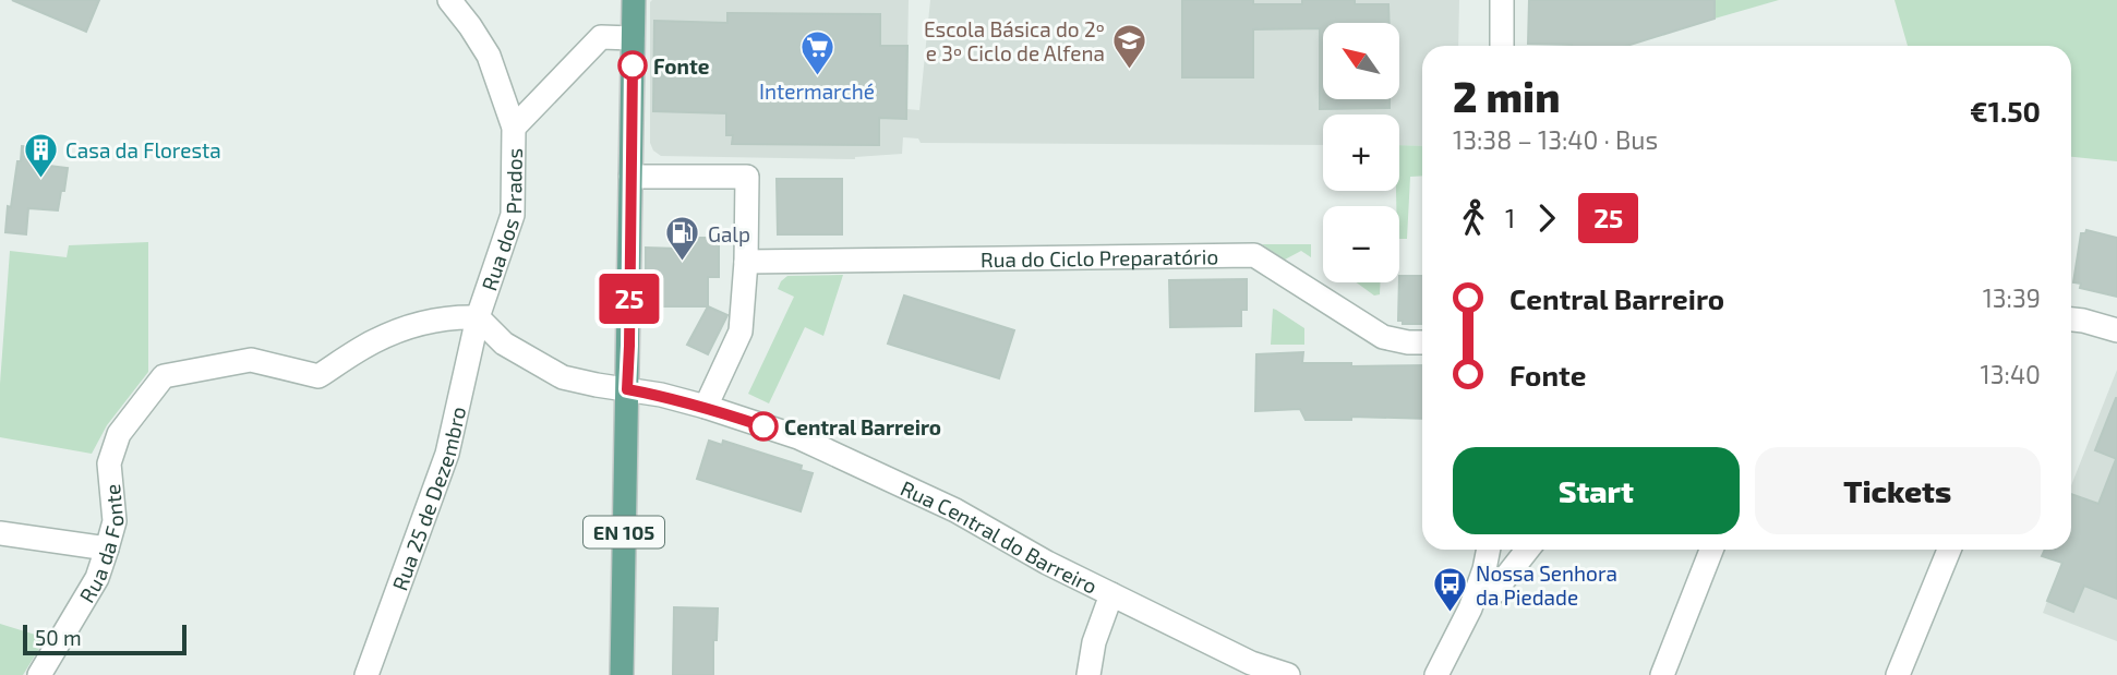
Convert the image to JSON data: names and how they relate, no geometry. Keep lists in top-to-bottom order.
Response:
{
  "streets": {
    "main road": ["EN 105"],
    "street": [
      "Rua dos Prados",
      "Rua do Ciclo Preparatório",
      "Rua 25 de Dezembro",
      "Rua Central do Barreiro",
      "Rua da Fonte"
    ]
  },
  "crossings": [
    ["Rua dos Prados", "Rua 25 de Dezembro"],
    ["Rua dos Prados", "Rua Central do Barreiro"],
    ["Rua dos Prados", "Rua da Fonte"],
    ["Rua 25 de Dezembro", "Rua Central do Barreiro"],
    ["Rua 25 de Dezembro", "Rua da Fonte"],
    ["EN 105", "Rua Central do Barreiro"],
    ["Rua Central do Barreiro", "Rua da Fonte"]
  ],
  "places": {
    "other": ["Fonte", "Central Barreiro"],
    "school or university": ["Escola Básica do 2º e 3º Ciclo de Alfena"],
    "supermarket": ["Intermarché"],
    "building": ["Casa da Floresta"],
    "fuel station": ["Galp"],
    "bus stop": ["Nossa Senhora da Piedade"]
  },
  "lines": ["bus line 25"],
  "scale_bar": "50 m",
  "north": "top left",
  "page": {
    "on_map": "25",
    "map_buttons": ["+", "−"],
    "heading": ["2 min", "13:38 – 13:40 · Bus", "€1.50"],
    "legs": ["1", "25"],
    "list": [
      {
        "name": "Central Barreiro",
        "value": "13:39"
      },
      {
        "name": "Fonte",
        "value": "13:40"
      }
    ],
    "buttons": ["Start", "Tickets"],
    "scale": "50 m"
  }
}
